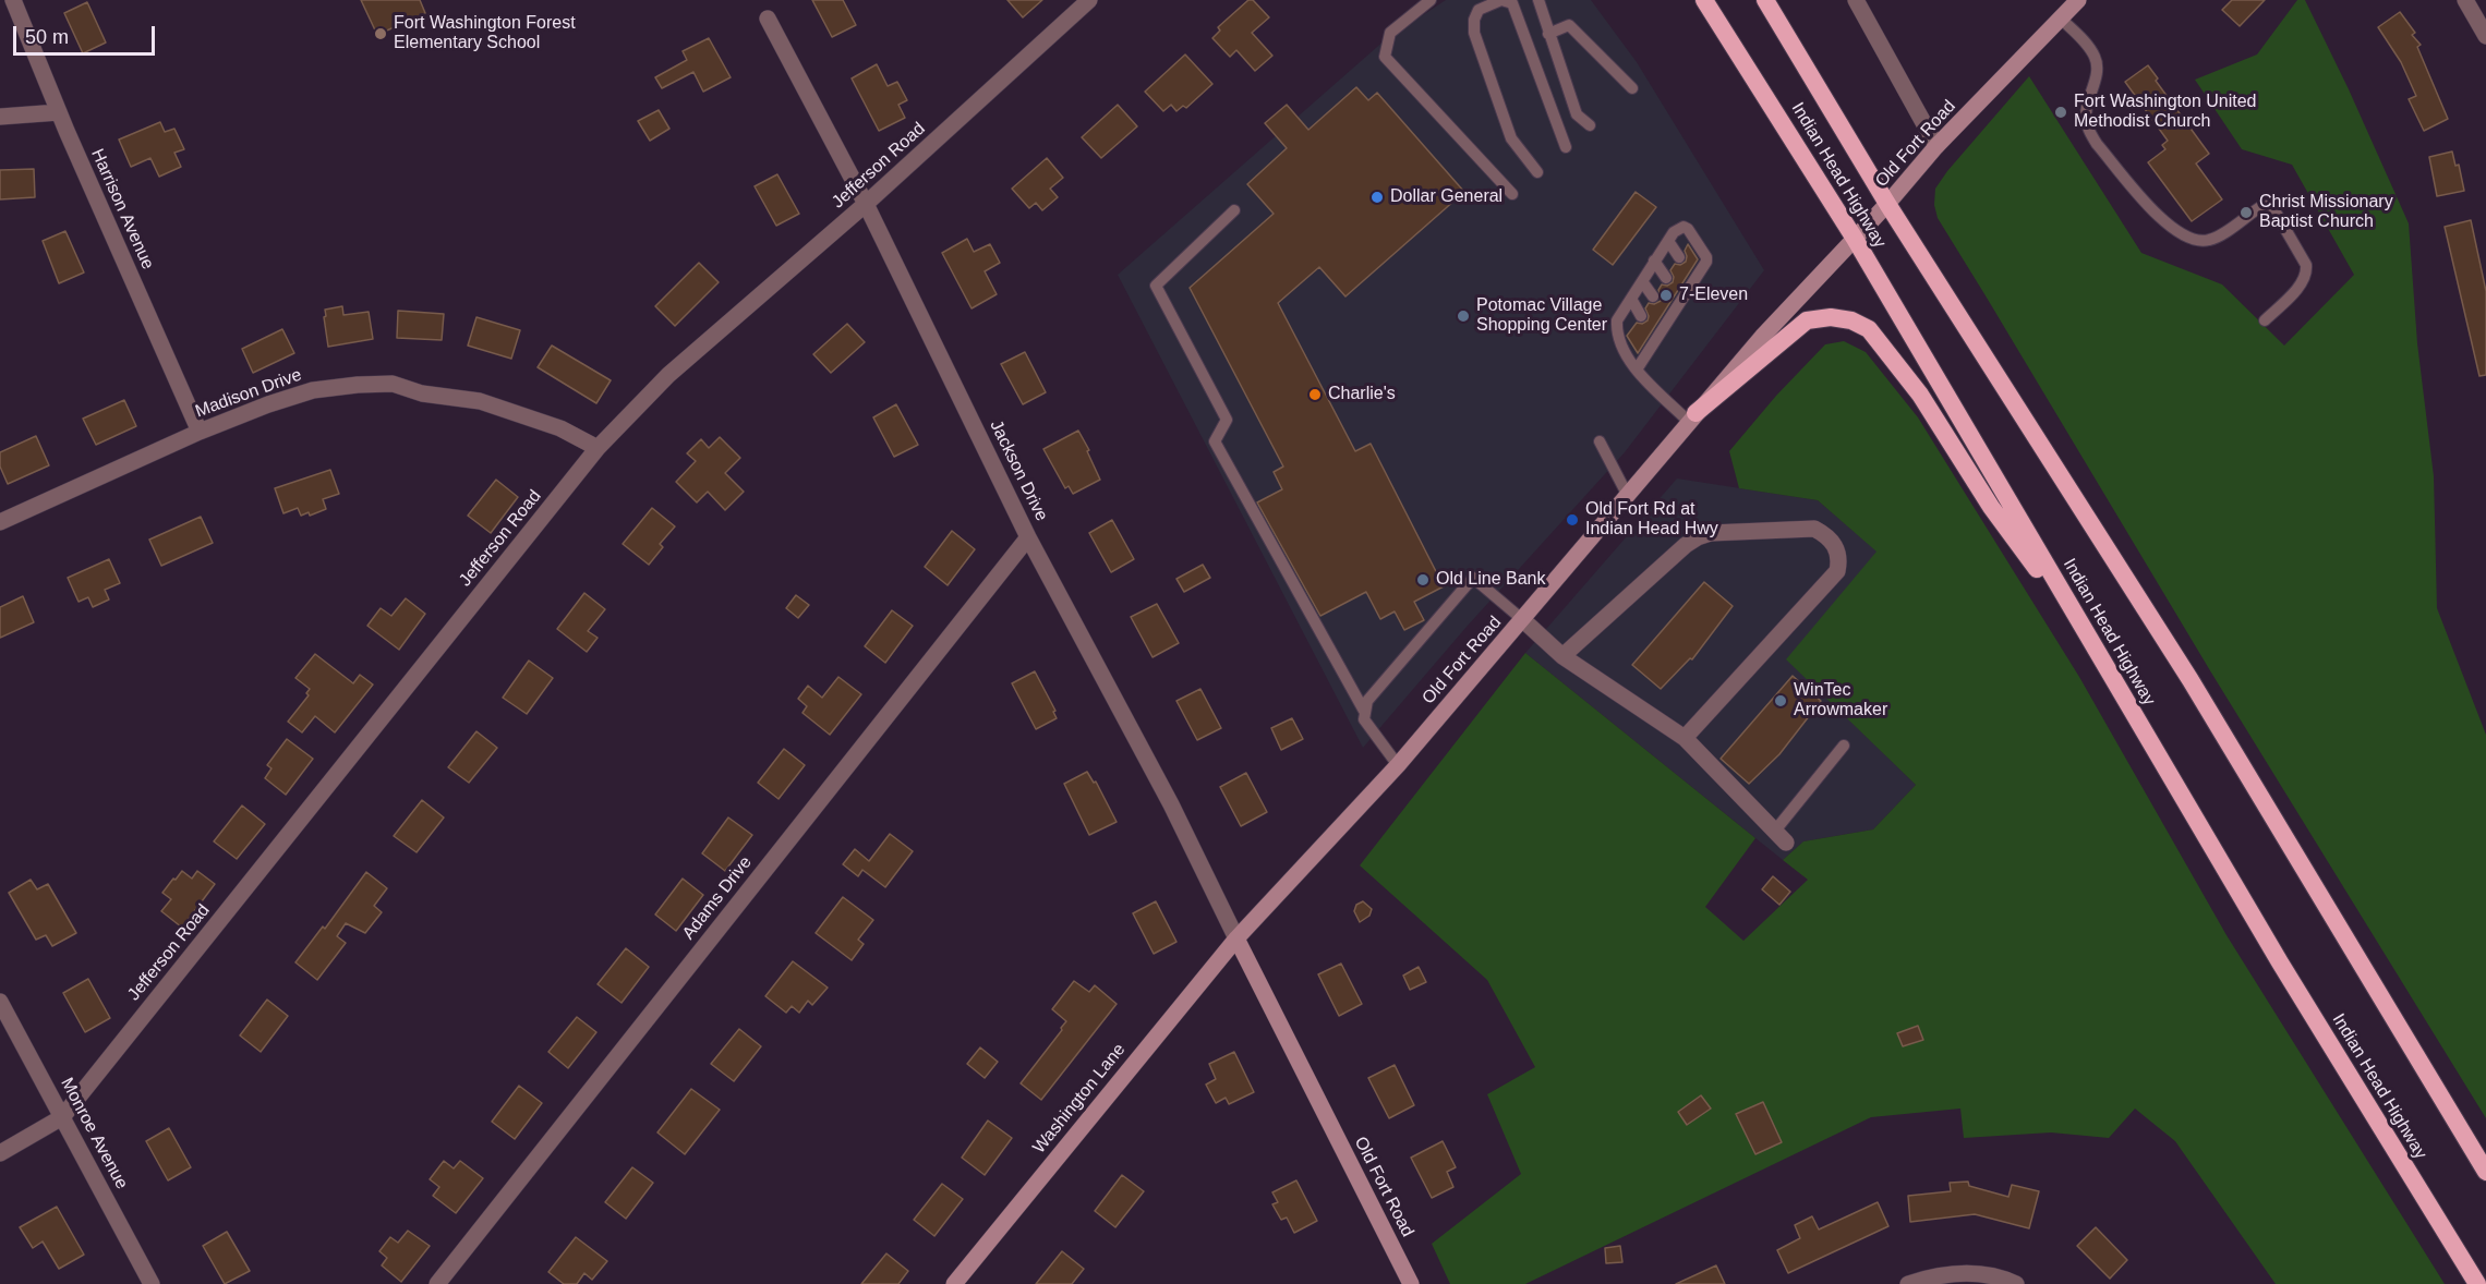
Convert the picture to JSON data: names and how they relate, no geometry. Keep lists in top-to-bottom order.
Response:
{
  "streets": {
    "highway": ["Indian Head Highway"],
    "main road": ["Old Fort Road", "Washington Lane"],
    "street": [
      "Jefferson Road",
      "Harrison Avenue",
      "Madison Drive",
      "Jackson Drive",
      "Adams Drive",
      "Monroe Avenue"
    ]
  },
  "crossings": [
    ["Old Fort Road", "Indian Head Highway"],
    ["Old Fort Road", "Jackson Drive"],
    ["Old Fort Road", "Washington Lane"],
    ["Jefferson Road", "Madison Drive"],
    ["Jefferson Road", "Jackson Drive"],
    ["Jefferson Road", "Monroe Avenue"],
    ["Harrison Avenue", "Madison Drive"],
    ["Jackson Drive", "Adams Drive"],
    ["Jackson Drive", "Washington Lane"]
  ],
  "places": [
    "Fort Washington Forest Elementary School",
    "Fort Washington United Methodist Church",
    "Dollar General",
    "Christ Missionary Baptist Church",
    "7-Eleven",
    "Potomac Village Shopping Center",
    "Charlie's",
    "Old Fort Rd at Indian Head Hwy",
    "Old Line Bank",
    "WinTec Arrowmaker"
  ],
  "scale_bar": "50 m"
}
